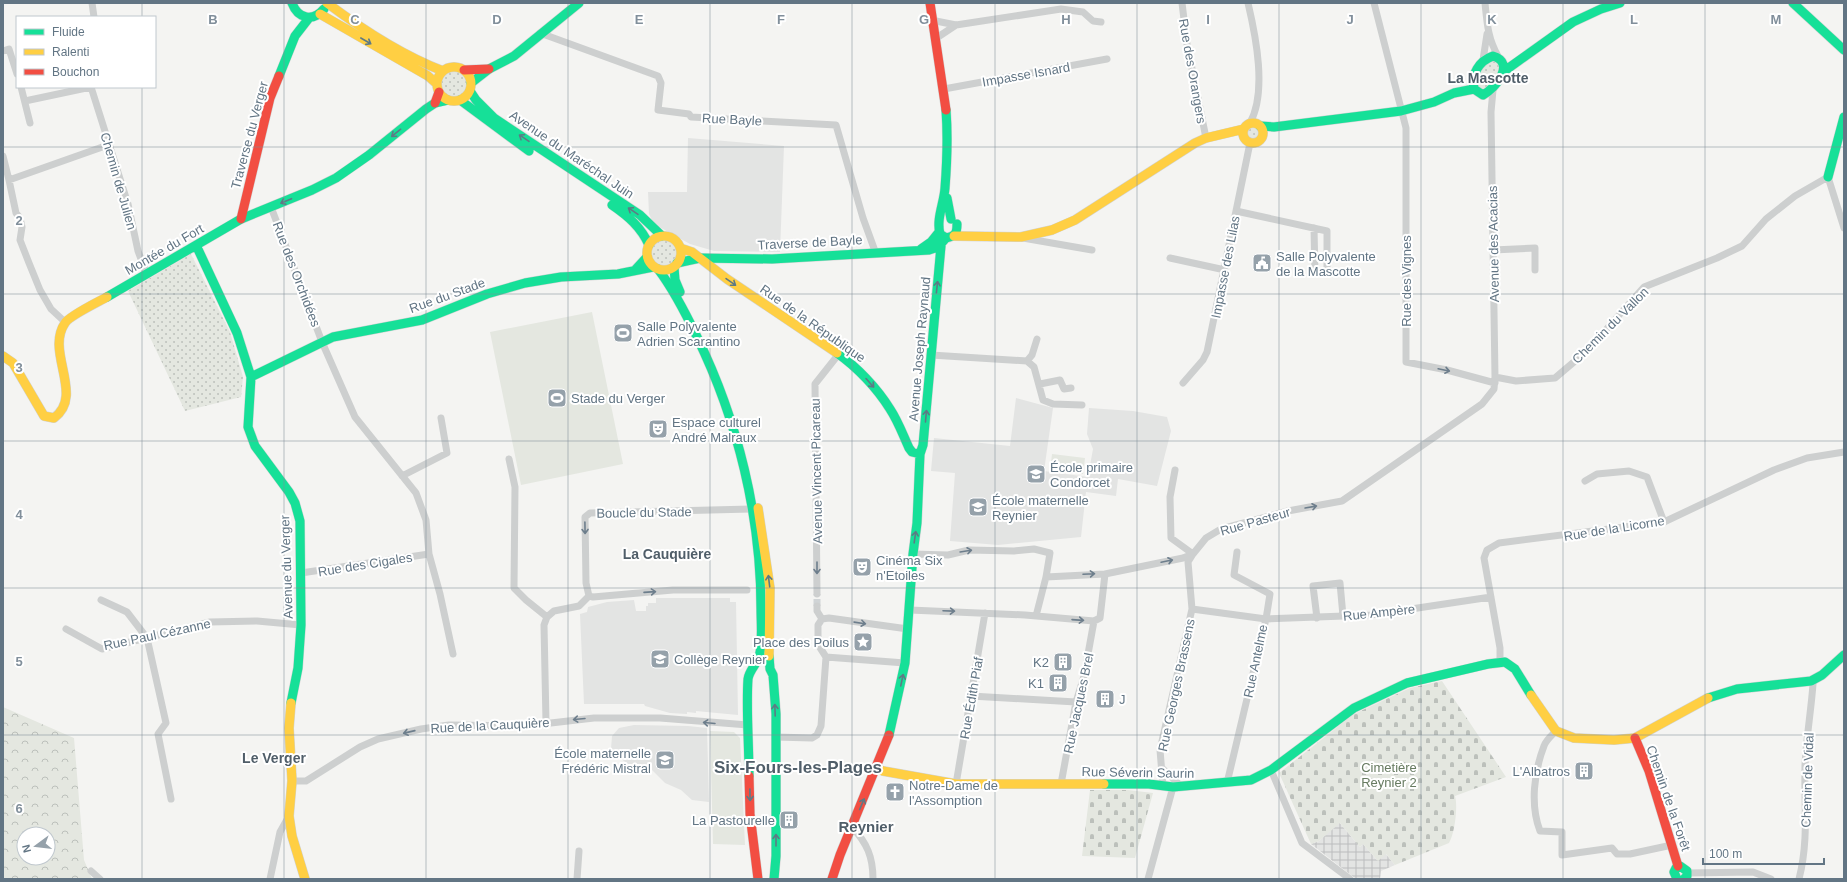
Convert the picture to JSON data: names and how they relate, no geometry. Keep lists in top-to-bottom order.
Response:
{
  "streets": {
    "street": [
      "Rue des Orangers",
      "Impasse Isnard",
      "Rue Bayle",
      "Traverse du Verger",
      "Avenue du Maréchal Juin",
      "Chemin de Julien",
      "Traverse de Bayle",
      "Avenue des Acacias",
      "Montée du Fort",
      "Impasse des Lilas",
      "Rue des Orchidées",
      "Rue des Vignes",
      "Rue du Stade",
      "Rue de la République",
      "Chemin du Vallon",
      "Avenue Joseph Raynaud",
      "Avenue Vincent Picareau",
      "Boucle du Stade",
      "Rue Pasteur",
      "Rue de la Licorne",
      "Rue des Cigales",
      "Avenue du Verger",
      "Rue Ampère",
      "Rue Paul Cézanne",
      "Rue Antelme",
      "Rue Georges Brassens",
      "Rue Édith Piaf",
      "Rue Jacques Brel",
      "Rue de la Cauquière",
      "Rue Séverin Saurin",
      "Chemin de Vidal",
      "Chemin de la Forêt"
    ]
  },
  "crossings": [
    ["Rue des Orangers", "Traverse de Bayle"],
    ["Rue Bayle", "Traverse de Bayle"],
    ["Traverse du Verger", "Montée du Fort"],
    ["Avenue du Maréchal Juin", "Traverse de Bayle"],
    ["Avenue du Maréchal Juin", "Montée du Fort"],
    ["Avenue du Maréchal Juin", "Rue du Stade"],
    ["Chemin de Julien", "Montée du Fort"],
    ["Traverse de Bayle", "Impasse des Lilas"],
    ["Traverse de Bayle", "Rue du Stade"],
    ["Traverse de Bayle", "Rue de la République"],
    ["Traverse de Bayle", "Avenue Joseph Raynaud"],
    ["Avenue des Acacias", "Rue des Vignes"],
    ["Avenue des Acacias", "Chemin du Vallon"],
    ["Avenue des Acacias", "Rue Pasteur"],
    ["Montée du Fort", "Rue des Orchidées"],
    ["Montée du Fort", "Avenue du Verger"],
    ["Rue des Orchidées", "Rue du Stade"],
    ["Rue des Orchidées", "Rue des Cigales"],
    ["Rue des Vignes", "Chemin du Vallon"],
    ["Rue des Vignes", "Rue Pasteur"],
    ["Rue du Stade", "Avenue du Verger"],
    ["Rue de la République", "Avenue Joseph Raynaud"],
    ["Rue de la République", "Avenue Vincent Picareau"],
    ["Chemin du Vallon", "Rue Pasteur"],
    ["Rue de la Licorne", "Rue Ampère"],
    ["Rue de la Licorne", "Rue Séverin Saurin"],
    ["Rue des Cigales", "Avenue du Verger"],
    ["Avenue du Verger", "Rue Paul Cézanne"],
    ["Avenue du Verger", "Rue de la Cauquière"],
    ["Rue Ampère", "Rue Antelme"],
    ["Rue Antelme", "Rue Georges Brassens"],
    ["Rue Antelme", "Rue Séverin Saurin"],
    ["Rue Georges Brassens", "Rue Séverin Saurin"],
    ["Rue Édith Piaf", "Rue Séverin Saurin"],
    ["Rue Jacques Brel", "Rue Séverin Saurin"]
  ],
  "one_way": [
    "Montée du Fort",
    "Rue des Vignes",
    "Rue de la République",
    "Avenue Joseph Raynaud",
    "Rue Pasteur",
    "Rue de la Cauquière"
  ],
  "districts": [
    "La Mascotte",
    "La Cauquière",
    "Le Verger",
    "Six-Fours-les-Plages",
    "Reynier"
  ],
  "parks": ["Cimetière Reynier 2"],
  "places": {
    "public building": ["Salle Polyvalente de la Mascotte"],
    "sports": ["Salle Polyvalente Adrien Scarantino", "Stade du Verger"],
    "theatre": ["Espace culturel André Malraux", "Cinéma Six n'Etoiles"],
    "school or university": [
      "École primaire Condorcet",
      "École maternelle Reynier",
      "Collège Reynier",
      "École maternelle Frédéric Mistral"
    ],
    "place": ["Place des Poilus"],
    "building": [
      "K2",
      "K1",
      "J",
      "L'Albatros",
      "La Pastourelle"
    ],
    "church": ["Notre-Dame de l'Assomption"]
  },
  "legend": ["Fluide", "Ralenti", "Bouchon"],
  "scale_bar": "100 m",
  "north": "left",
  "grid": {
    "columns": [
      "B",
      "C",
      "D",
      "E",
      "F",
      "G",
      "H",
      "I",
      "J",
      "K",
      "L",
      "M"
    ],
    "rows": [
      "2",
      "3",
      "4",
      "5",
      "6"
    ]
  }
}
